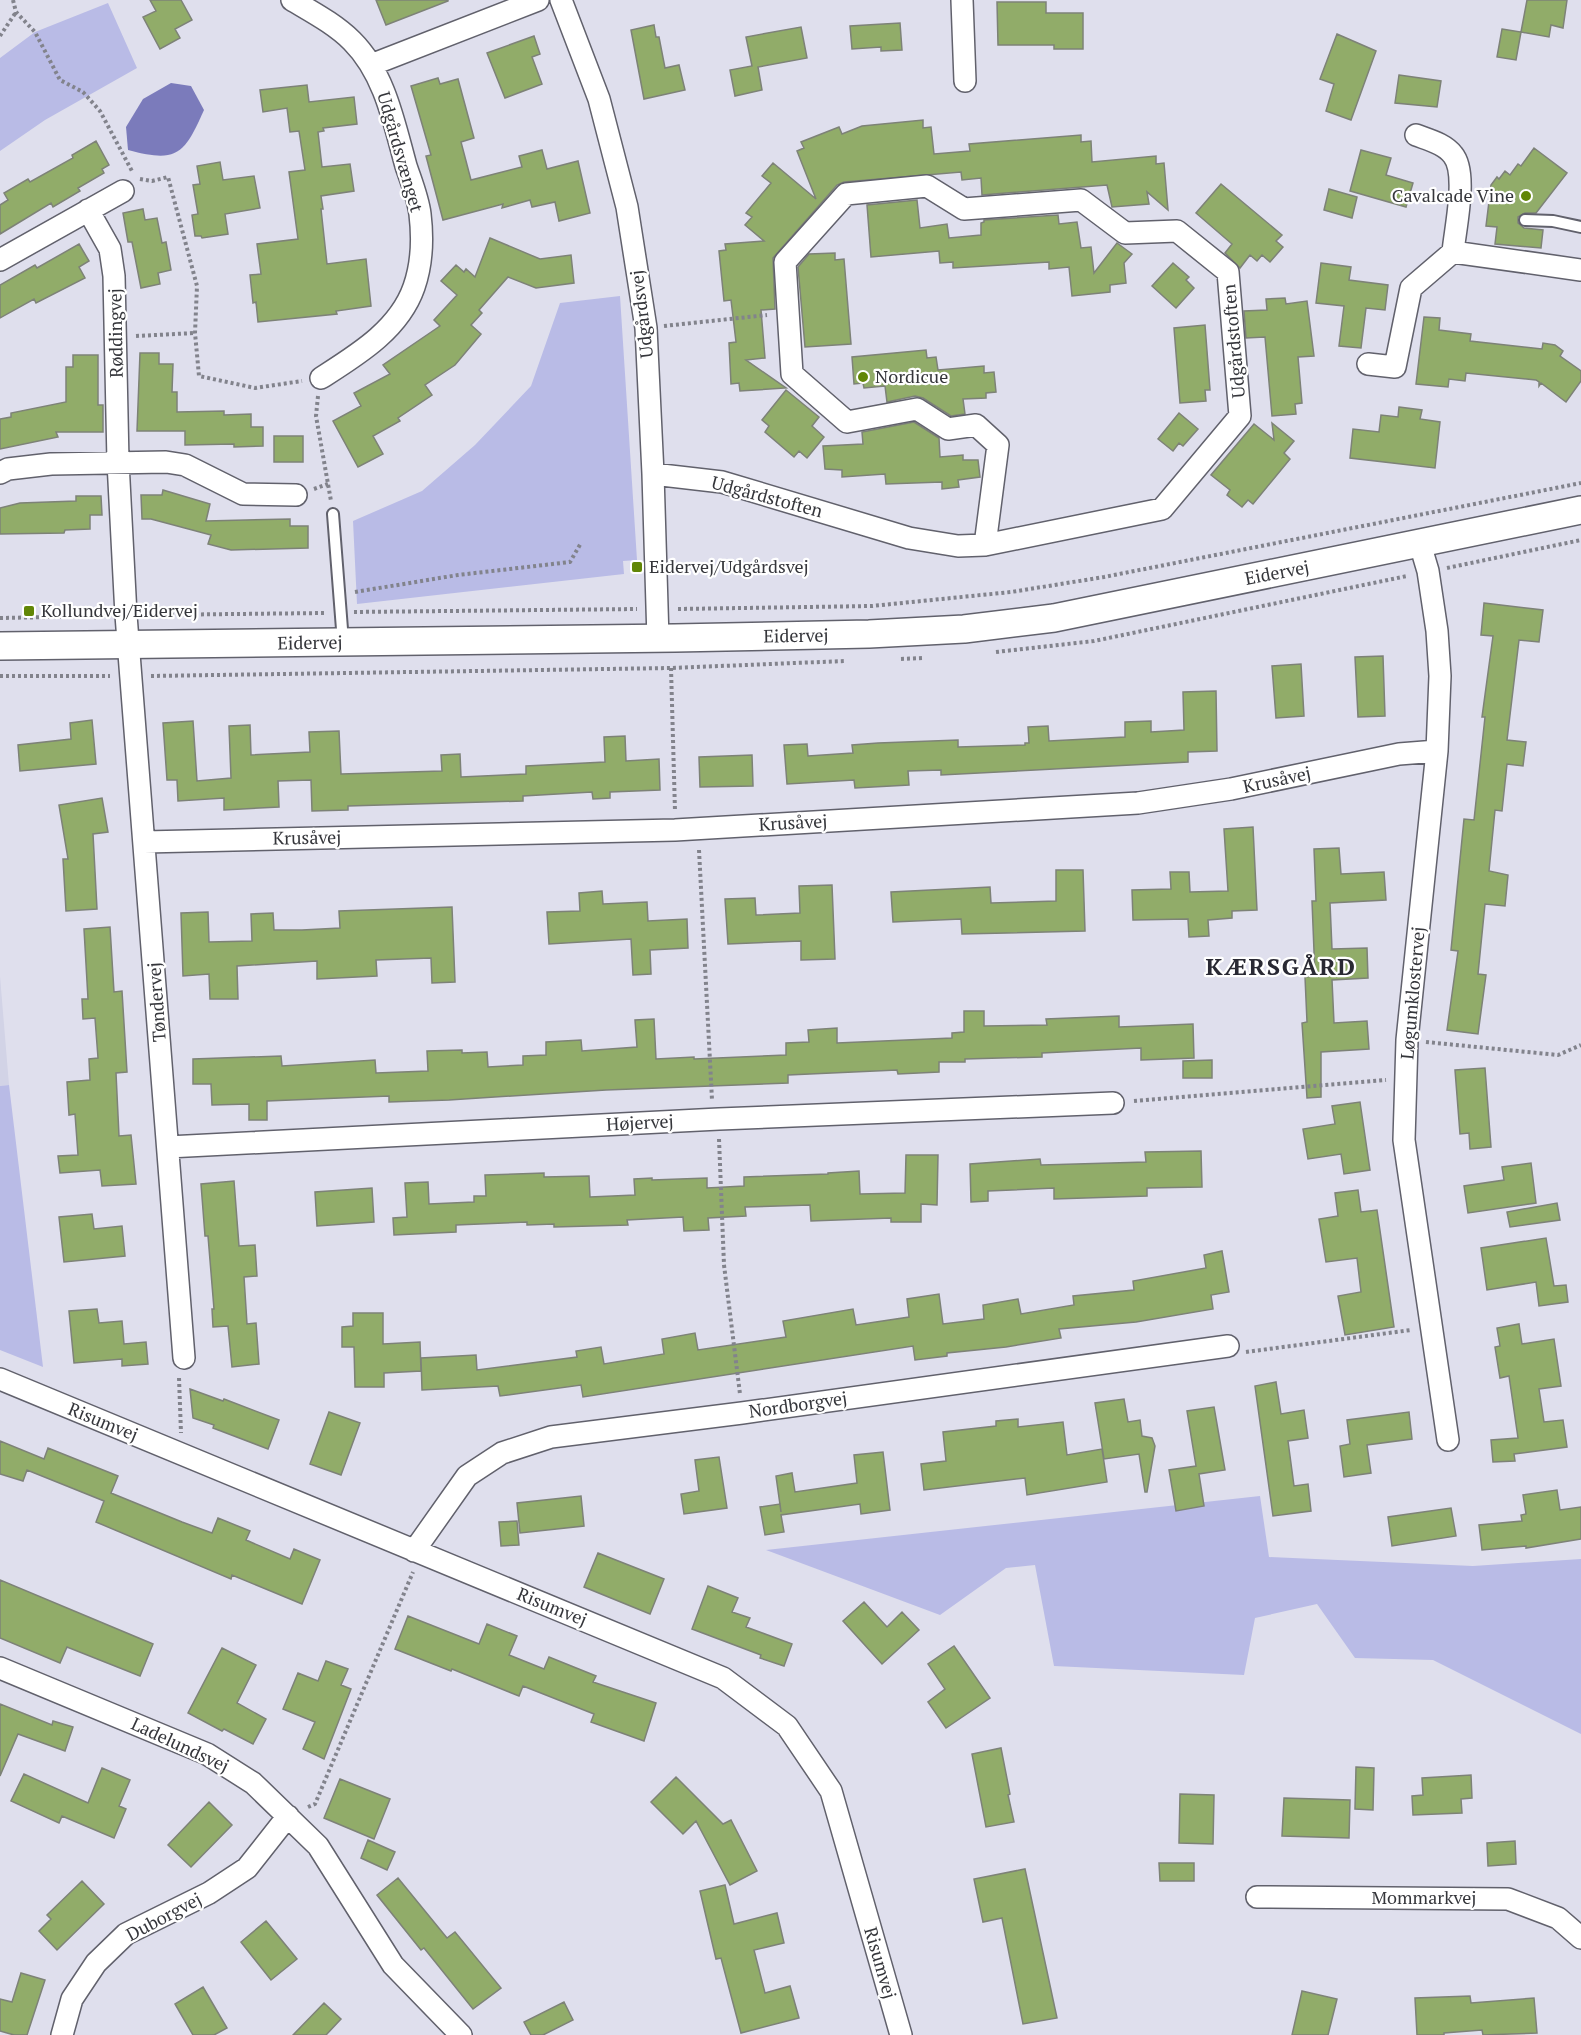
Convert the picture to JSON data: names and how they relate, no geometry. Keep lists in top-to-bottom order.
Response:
{
  "streets": {
    "street": [
      "Udgårdsvænget",
      "Udgårdsvej",
      "Røddingvej",
      "Udgårdstoften",
      "Eidervej",
      "Krusåvej",
      "Løgumklostervej",
      "Tøndervej",
      "Højervej",
      "Nordborgvej",
      "Risumvej",
      "Ladelundsvej",
      "Mommarkvej",
      "Duborgvej"
    ]
  },
  "crossings": [
    ["Udgårdsvej", "Udgårdstoften"],
    ["Udgårdsvej", "Eidervej"],
    ["Røddingvej", "Eidervej"],
    ["Røddingvej", "Tøndervej"],
    ["Eidervej", "Løgumklostervej"],
    ["Eidervej", "Tøndervej"],
    ["Krusåvej", "Løgumklostervej"],
    ["Krusåvej", "Tøndervej"],
    ["Tøndervej", "Højervej"],
    ["Nordborgvej", "Risumvej"],
    ["Ladelundsvej", "Duborgvej"]
  ],
  "districts": ["KÆRSGÅRD"],
  "places": {
    "other": ["Cavalcade Vine", "Nordicue"],
    "transit": ["Eidervej/Udgårdsvej", "Kollundvej/Eidervej"]
  }
}
